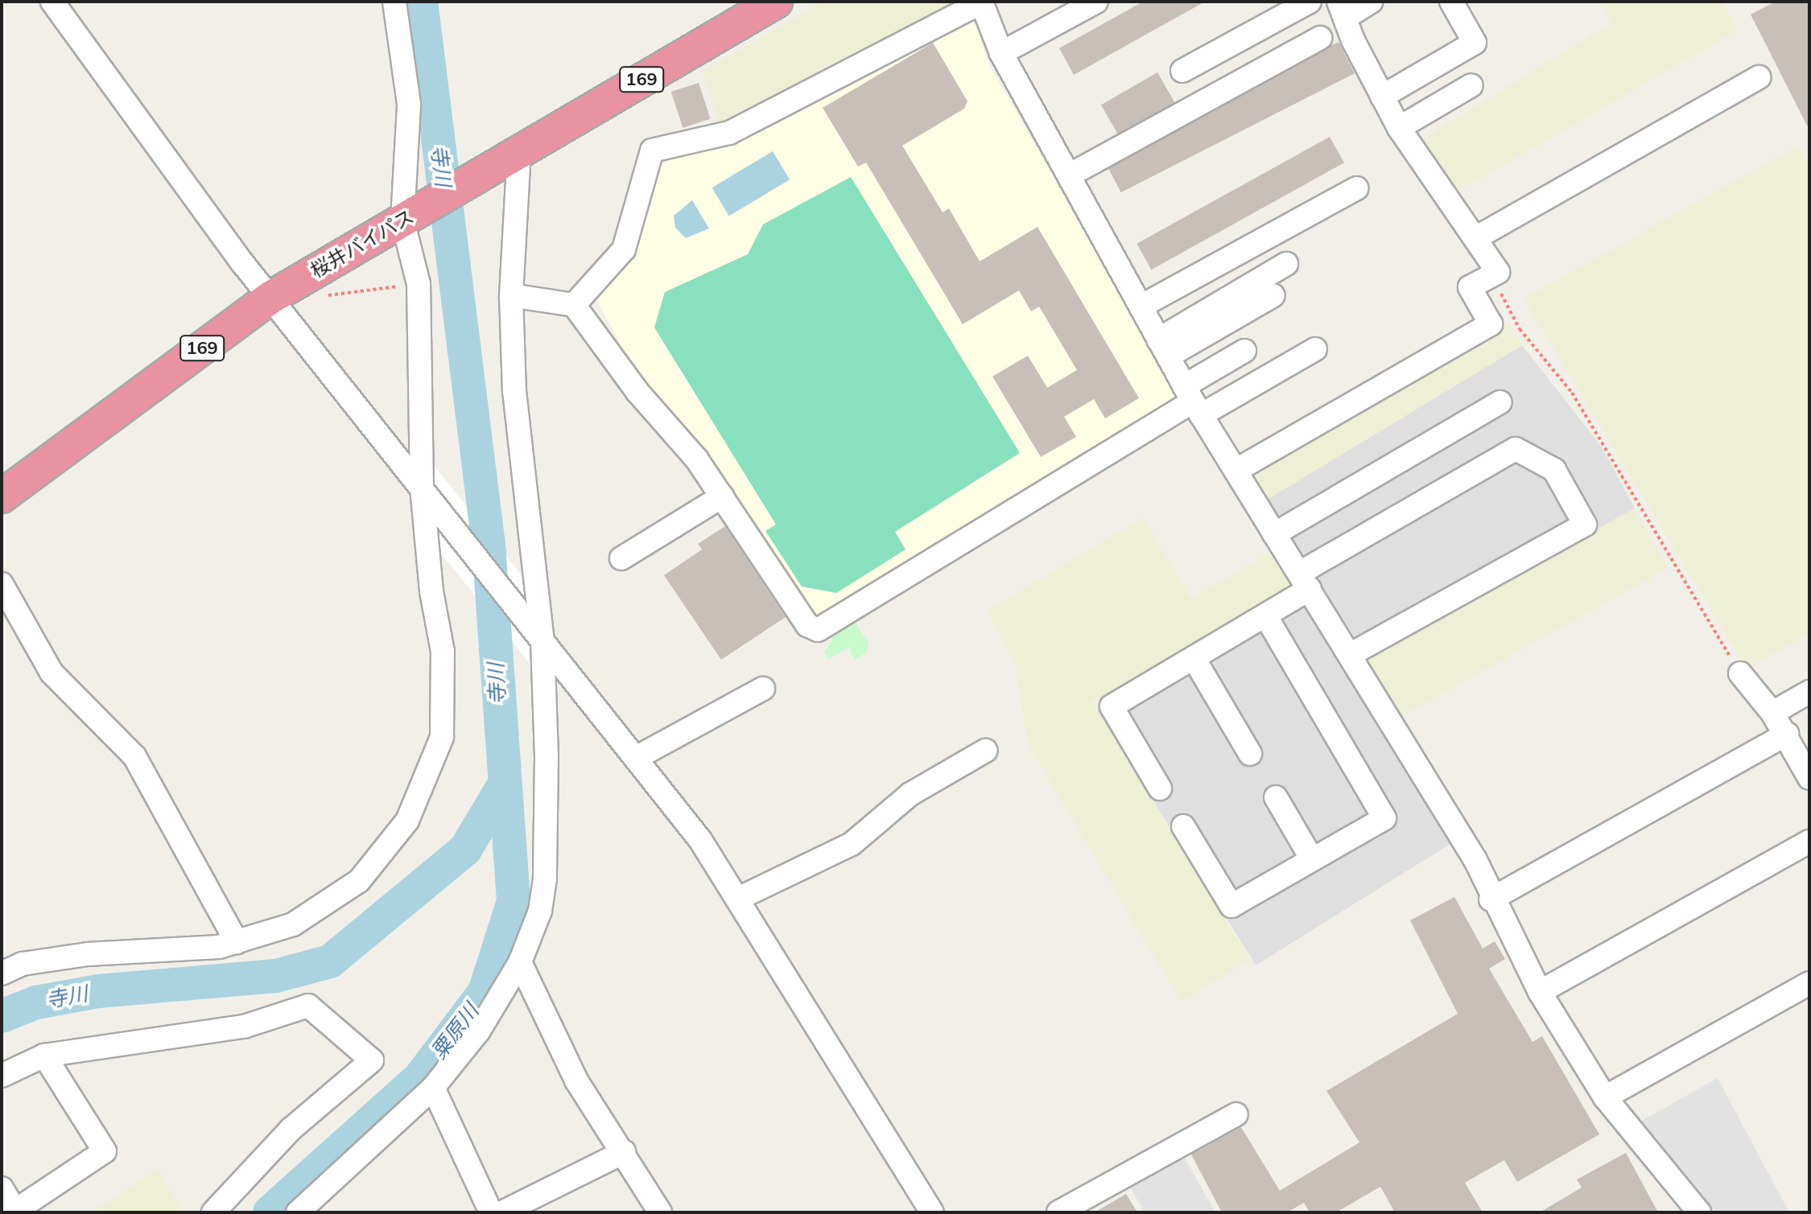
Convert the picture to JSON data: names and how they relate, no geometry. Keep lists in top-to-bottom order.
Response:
{
  "streets": {
    "highway": ["169", "桜井バイパス"]
  },
  "water": ["寺川", "粟原川"]
}
